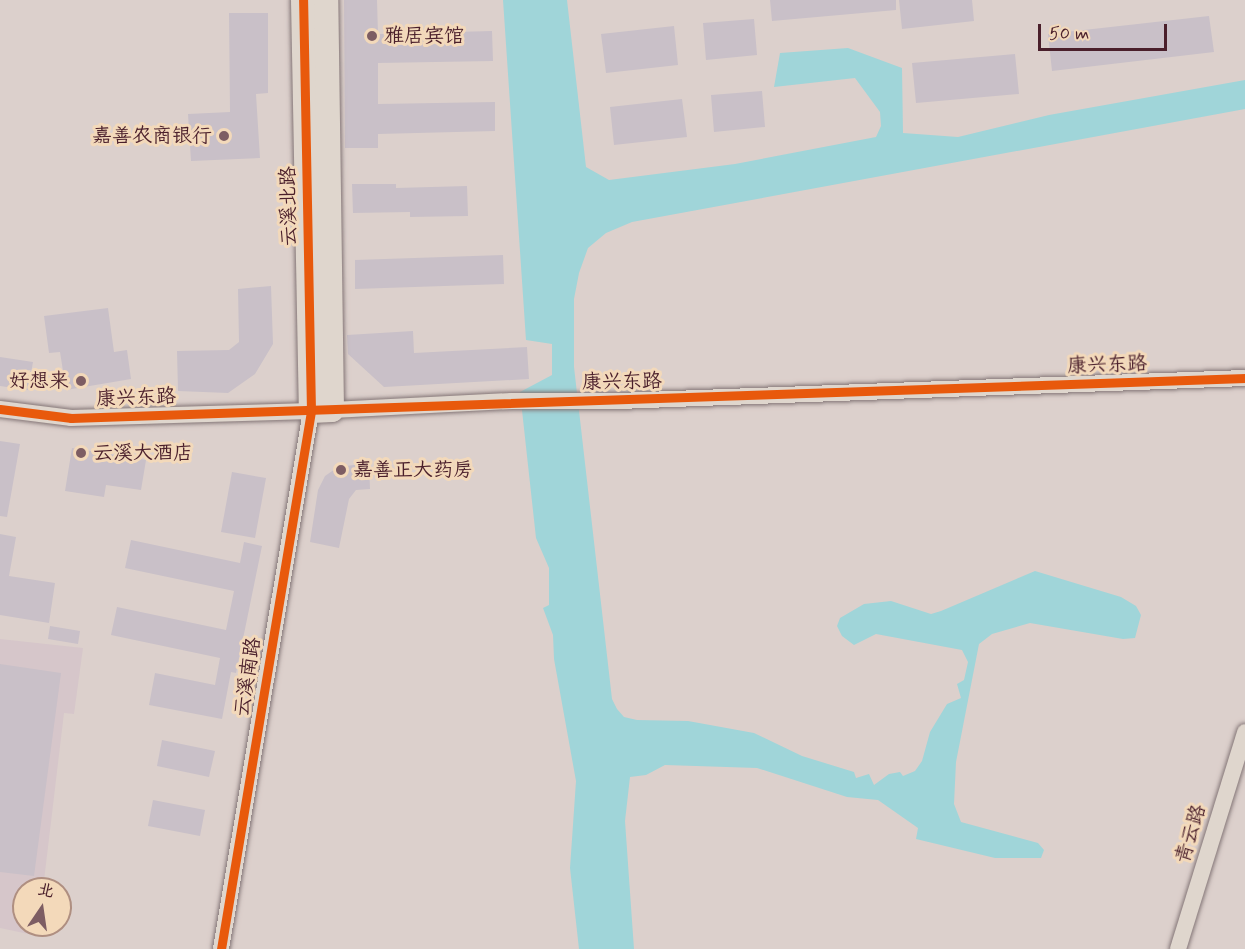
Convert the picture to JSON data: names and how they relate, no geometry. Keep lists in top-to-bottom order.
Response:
{
  "streets": {
    "street": [
      "云溪北路",
      "康兴东路",
      "云溪南路",
      "青云路"
    ]
  },
  "crossings": [
    ["云溪北路", "康兴东路"],
    ["云溪北路", "云溪南路"],
    ["康兴东路", "云溪南路"]
  ],
  "places": [
    "雅居宾馆",
    "嘉善农商银行",
    "好想来",
    "云溪大酒店",
    "嘉善正大药房"
  ],
  "scale_bar": "50 m",
  "north": "top"
}
